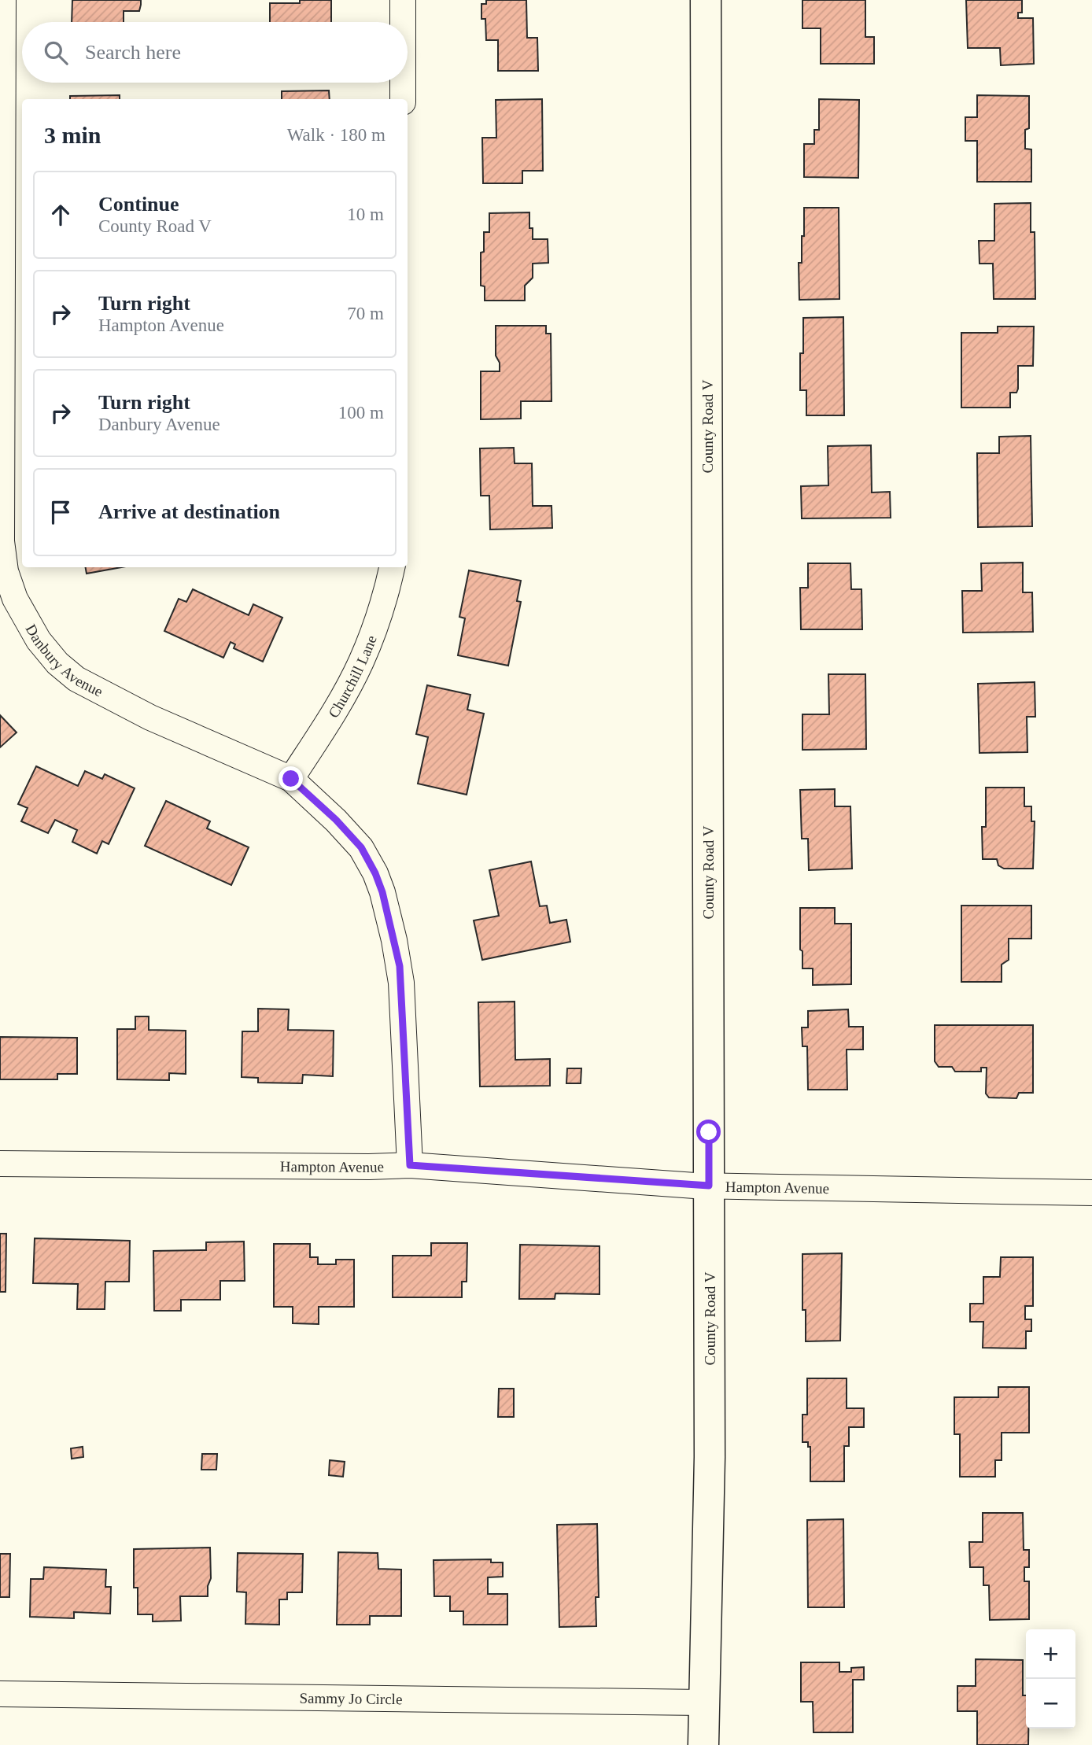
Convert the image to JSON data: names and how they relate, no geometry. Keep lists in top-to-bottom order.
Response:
{
  "streets": {
    "main road": ["County Road V"],
    "street": [
      "Danbury Avenue",
      "Churchill Lane",
      "Hampton Avenue",
      "Sammy Jo Circle"
    ]
  },
  "crossings": [
    ["County Road V", "Hampton Avenue"],
    ["County Road V", "Sammy Jo Circle"],
    ["Danbury Avenue", "Churchill Lane"],
    ["Danbury Avenue", "Hampton Avenue"]
  ],
  "page": {
    "search": "Search here",
    "heading": ["3 min", "Walk · 180 m"],
    "list": [
      ["Continue", "County Road V", "10 m"],
      ["Turn right", "Hampton Avenue", "70 m"],
      ["Turn right", "Danbury Avenue", "100 m"],
      "Arrive at destination"
    ],
    "map_buttons": ["+", "−"]
  }
}
